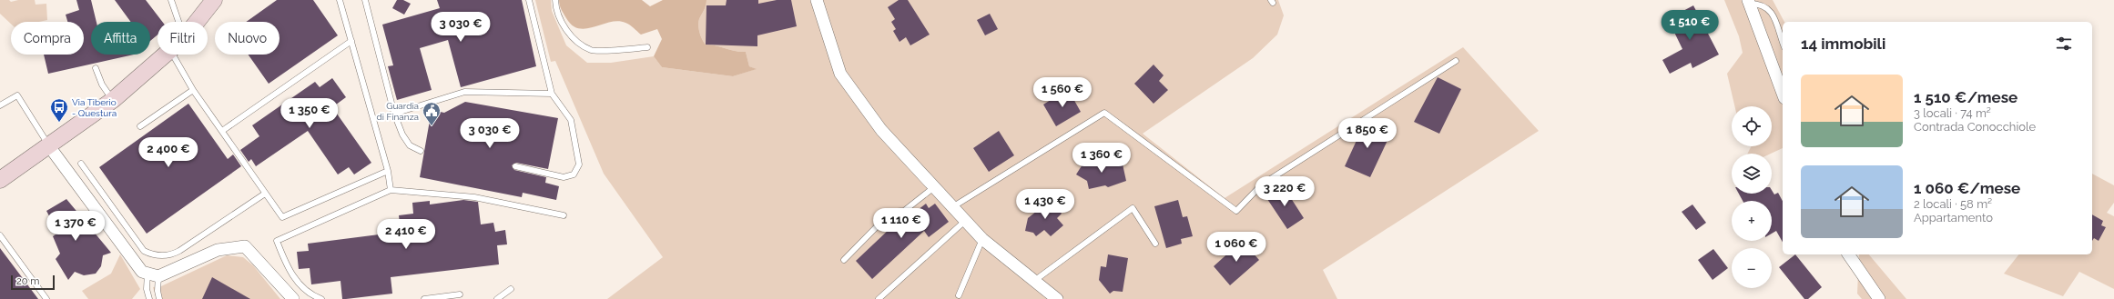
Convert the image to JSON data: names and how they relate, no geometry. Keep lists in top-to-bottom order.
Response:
{
  "places": {
    "bus stop": ["Via Tiberio - Questura"],
    "public building": ["Guardia di Finanza"]
  },
  "scale_bar": "20 m",
  "page": {
    "price": [
      "1 510 €",
      "3 030 €",
      "1 560 €",
      "1 350 €",
      "3 030 €",
      "1 850 €",
      "2 400 €",
      "1 360 €",
      "3 220 €",
      "1 430 €",
      "1 110 €",
      "1 370 €",
      "2 410 €",
      "1 060 €"
    ],
    "chip": [
      "Compra",
      "Affitta",
      "Filtri",
      "Nuovo"
    ],
    "heading": "14 immobili",
    "list": [
      {
        "name": "1 510 €/mese",
        "note": "3 locali · 74 m² · Contrada Conocchiole"
      },
      {
        "name": "1 060 €/mese",
        "note": "2 locali · 58 m² · Appartamento"
      }
    ],
    "map_buttons": ["+", "−"],
    "scale": "20 m"
  }
}
